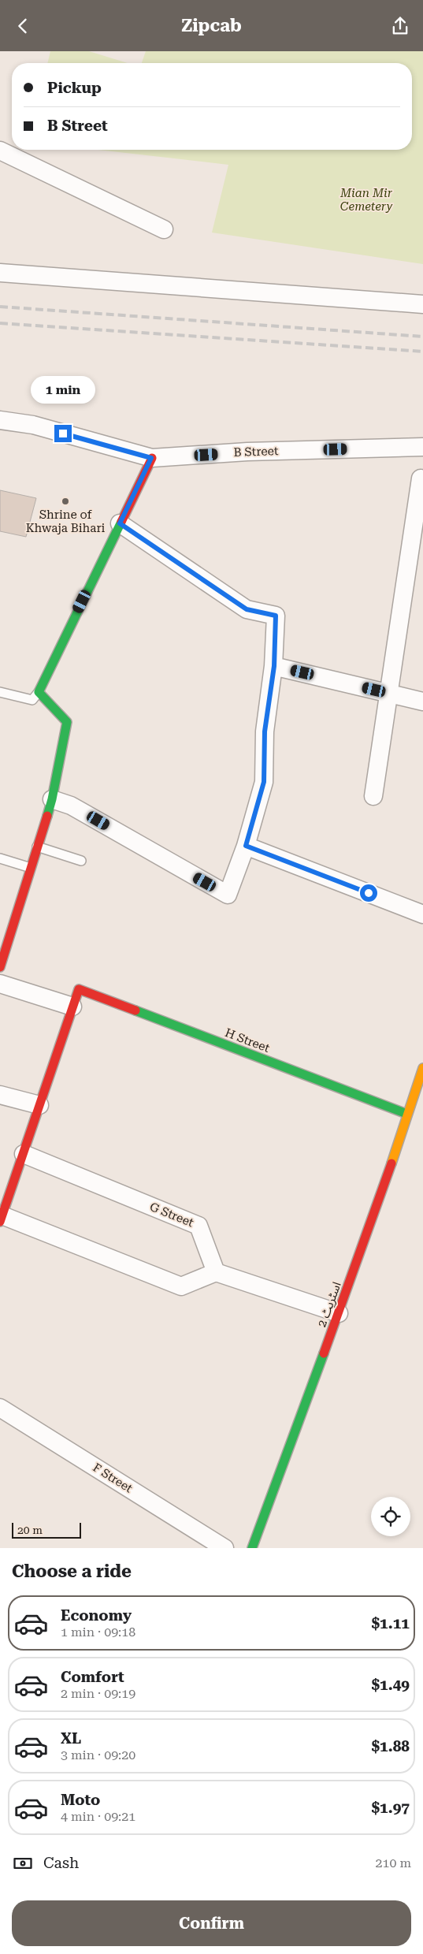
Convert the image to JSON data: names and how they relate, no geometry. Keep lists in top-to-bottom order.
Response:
{
  "streets": {
    "street": [
      "B Street",
      "H Street",
      "G Street",
      "اسٹریٹ 2",
      "F Street"
    ]
  },
  "crossings": [
    ["H Street", "اسٹریٹ 2"]
  ],
  "parks": ["Mian Mir Cemetery"],
  "places": ["Shrine of Khwaja Bihari"],
  "scale_bar": "20 m",
  "page": {
    "header": "Zipcab",
    "banner": ["Pickup", "B Street"],
    "bubble": "1 min",
    "scale": "20 m",
    "heading": "Choose a ride",
    "list": [
      {
        "name": "Economy",
        "note": "1 min · 09:18",
        "value": "$1.11"
      },
      {
        "name": "Comfort",
        "note": "2 min · 09:19",
        "value": "$1.49"
      },
      {
        "name": "XL",
        "note": "3 min · 09:20",
        "value": "$1.88"
      },
      {
        "name": "Moto",
        "note": "4 min · 09:21",
        "value": "$1.97"
      }
    ],
    "pay": ["Cash", "210 m"],
    "buttons": "Confirm"
  }
}
